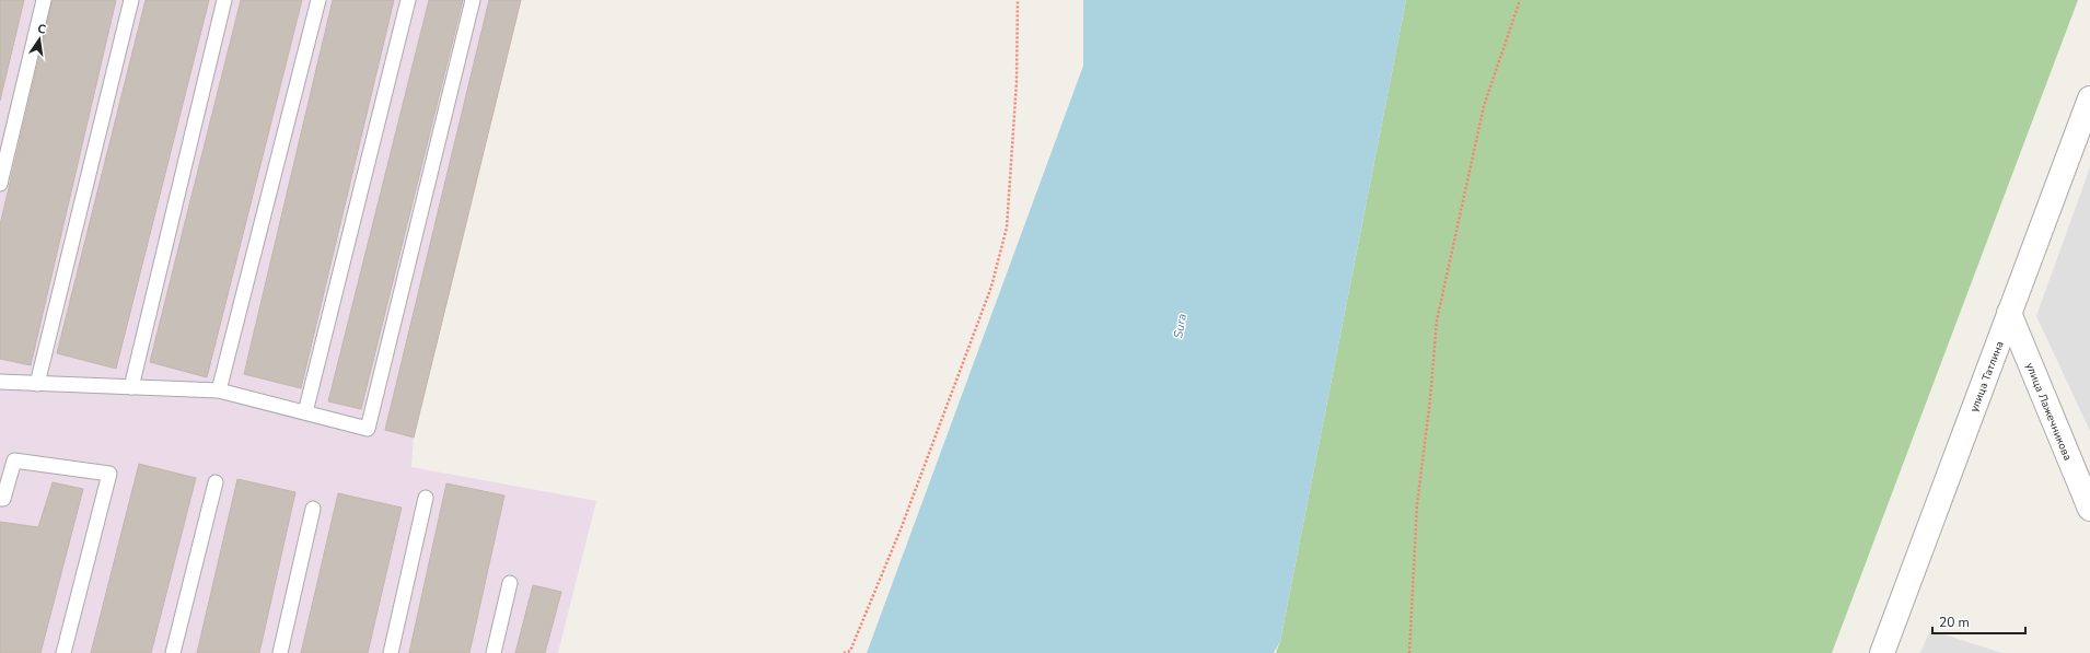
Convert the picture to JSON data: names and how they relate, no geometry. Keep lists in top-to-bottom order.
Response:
{
  "streets": {
    "street": ["улица Татлина", "улица Лажечникова"]
  },
  "crossings": [
    ["улица Татлина", "улица Лажечникова"]
  ],
  "water": ["Sura"],
  "scale_bar": "20 m",
  "north": "top"
}
